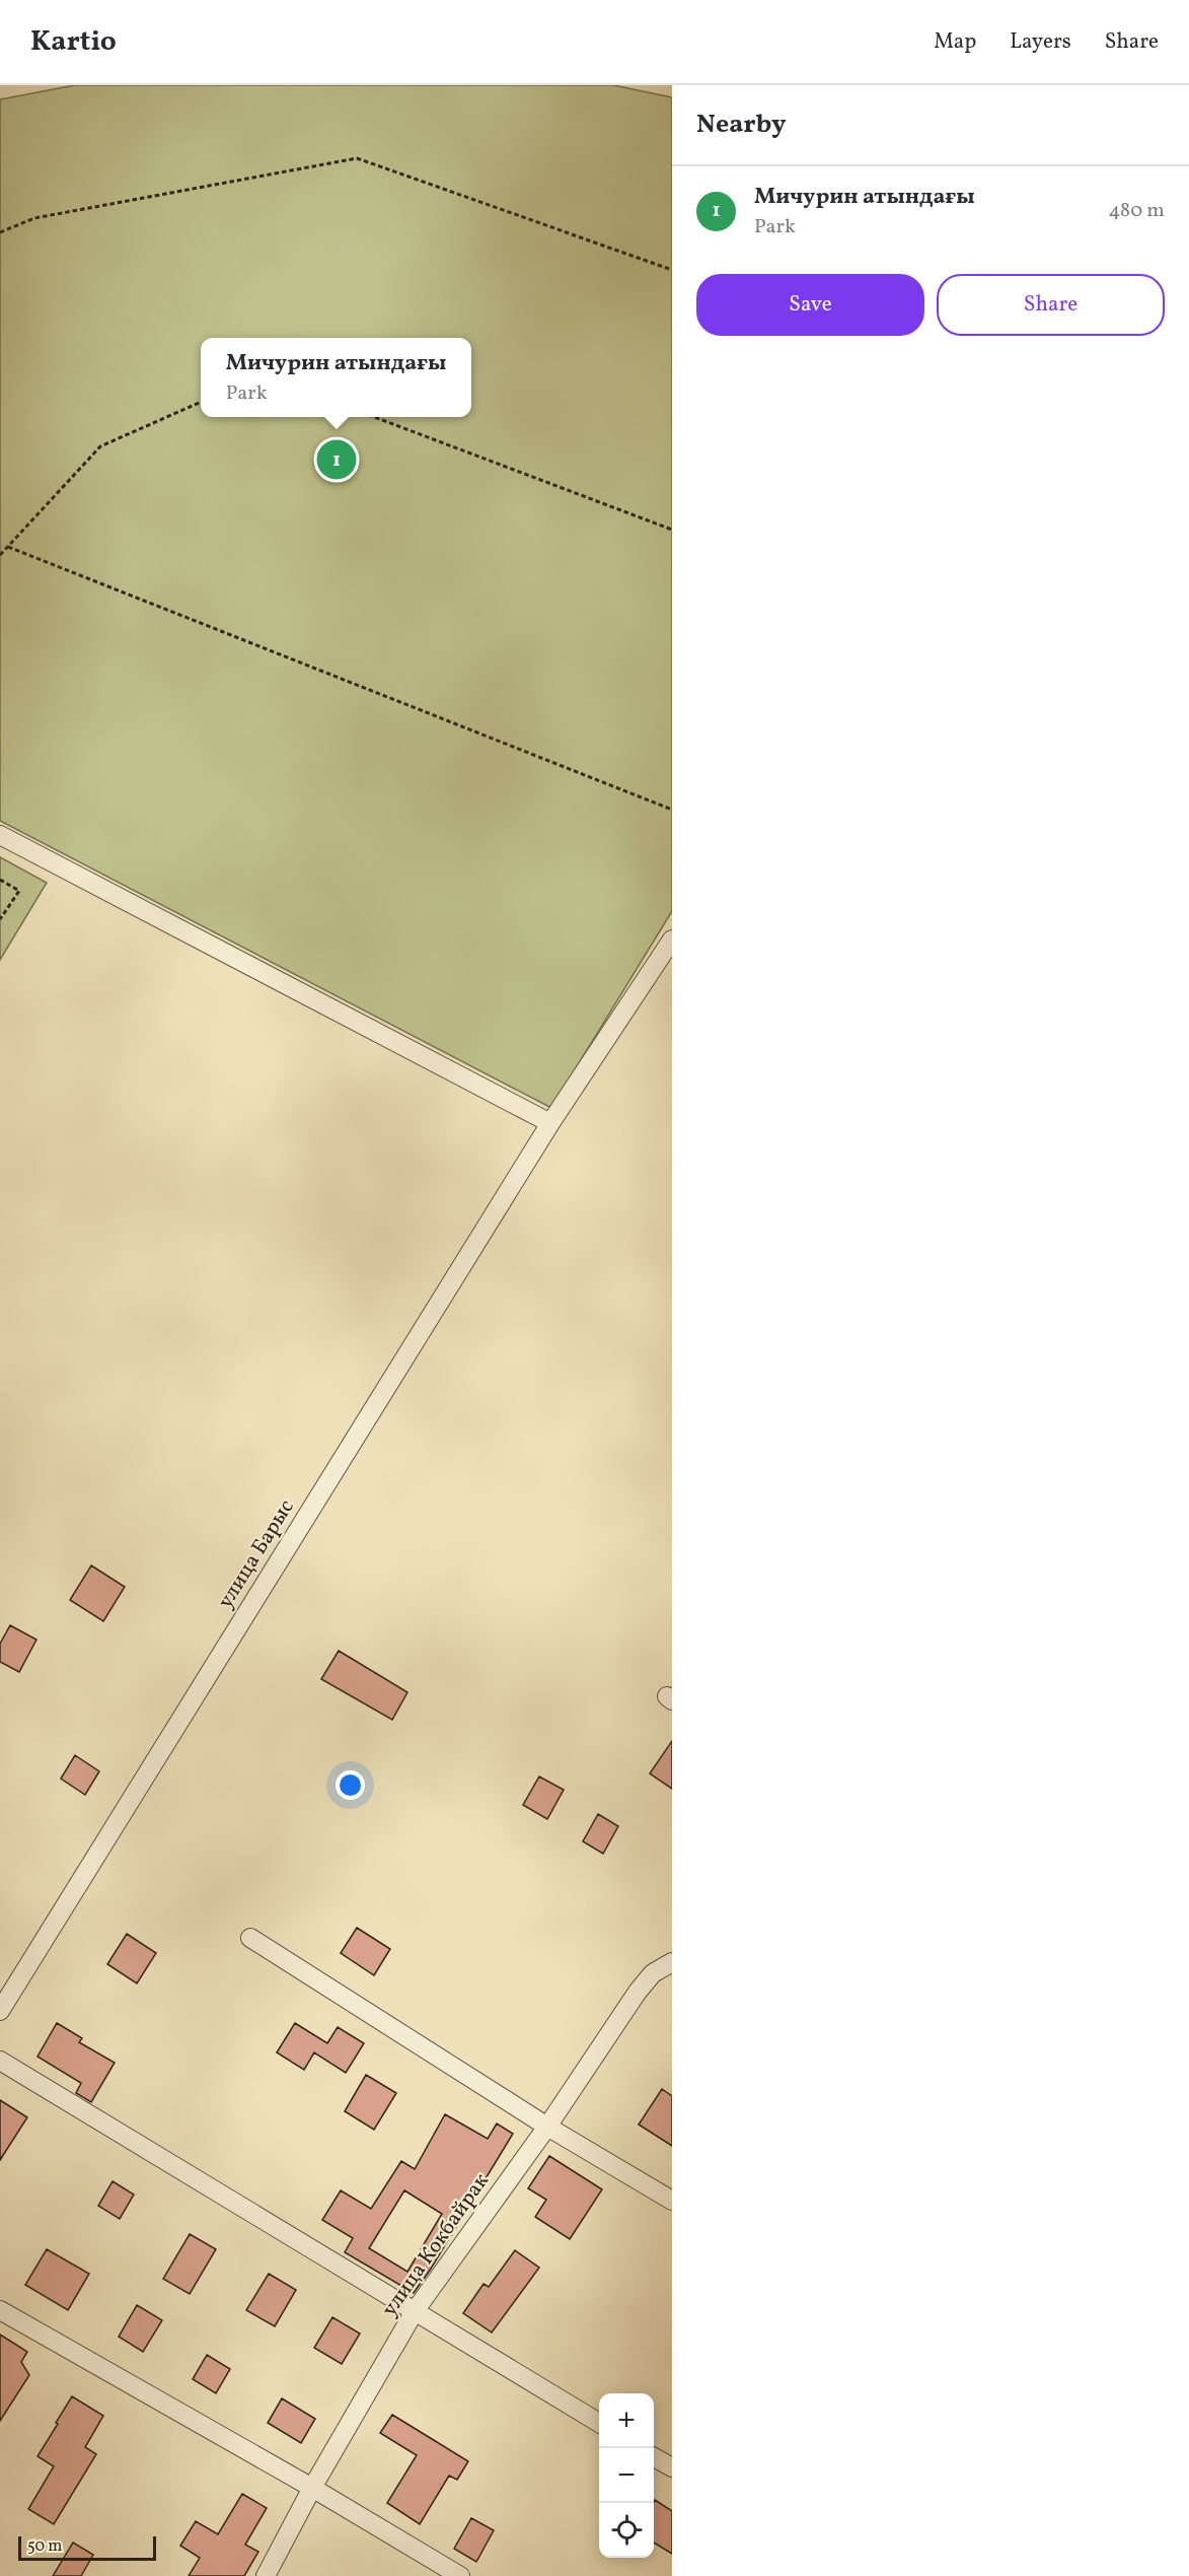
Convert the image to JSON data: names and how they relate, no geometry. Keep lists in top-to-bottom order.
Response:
{
  "streets": {
    "street": ["улица Барыс", "улица Кокбайрак"]
  },
  "scale_bar": "50 m",
  "page": {
    "header": "Kartio",
    "nav": ["Map", "Layers", "Share"],
    "heading": "Nearby",
    "list": [
      {
        "mark": "1",
        "name": "Мичурин атындағы",
        "note": "Park",
        "value": "480 m"
      }
    ],
    "buttons": ["Save", "Share"],
    "popup": ["Мичурин атындағы", "Park"],
    "pins": "1",
    "map_buttons": ["+", "−"],
    "scale": "50 m"
  }
}
